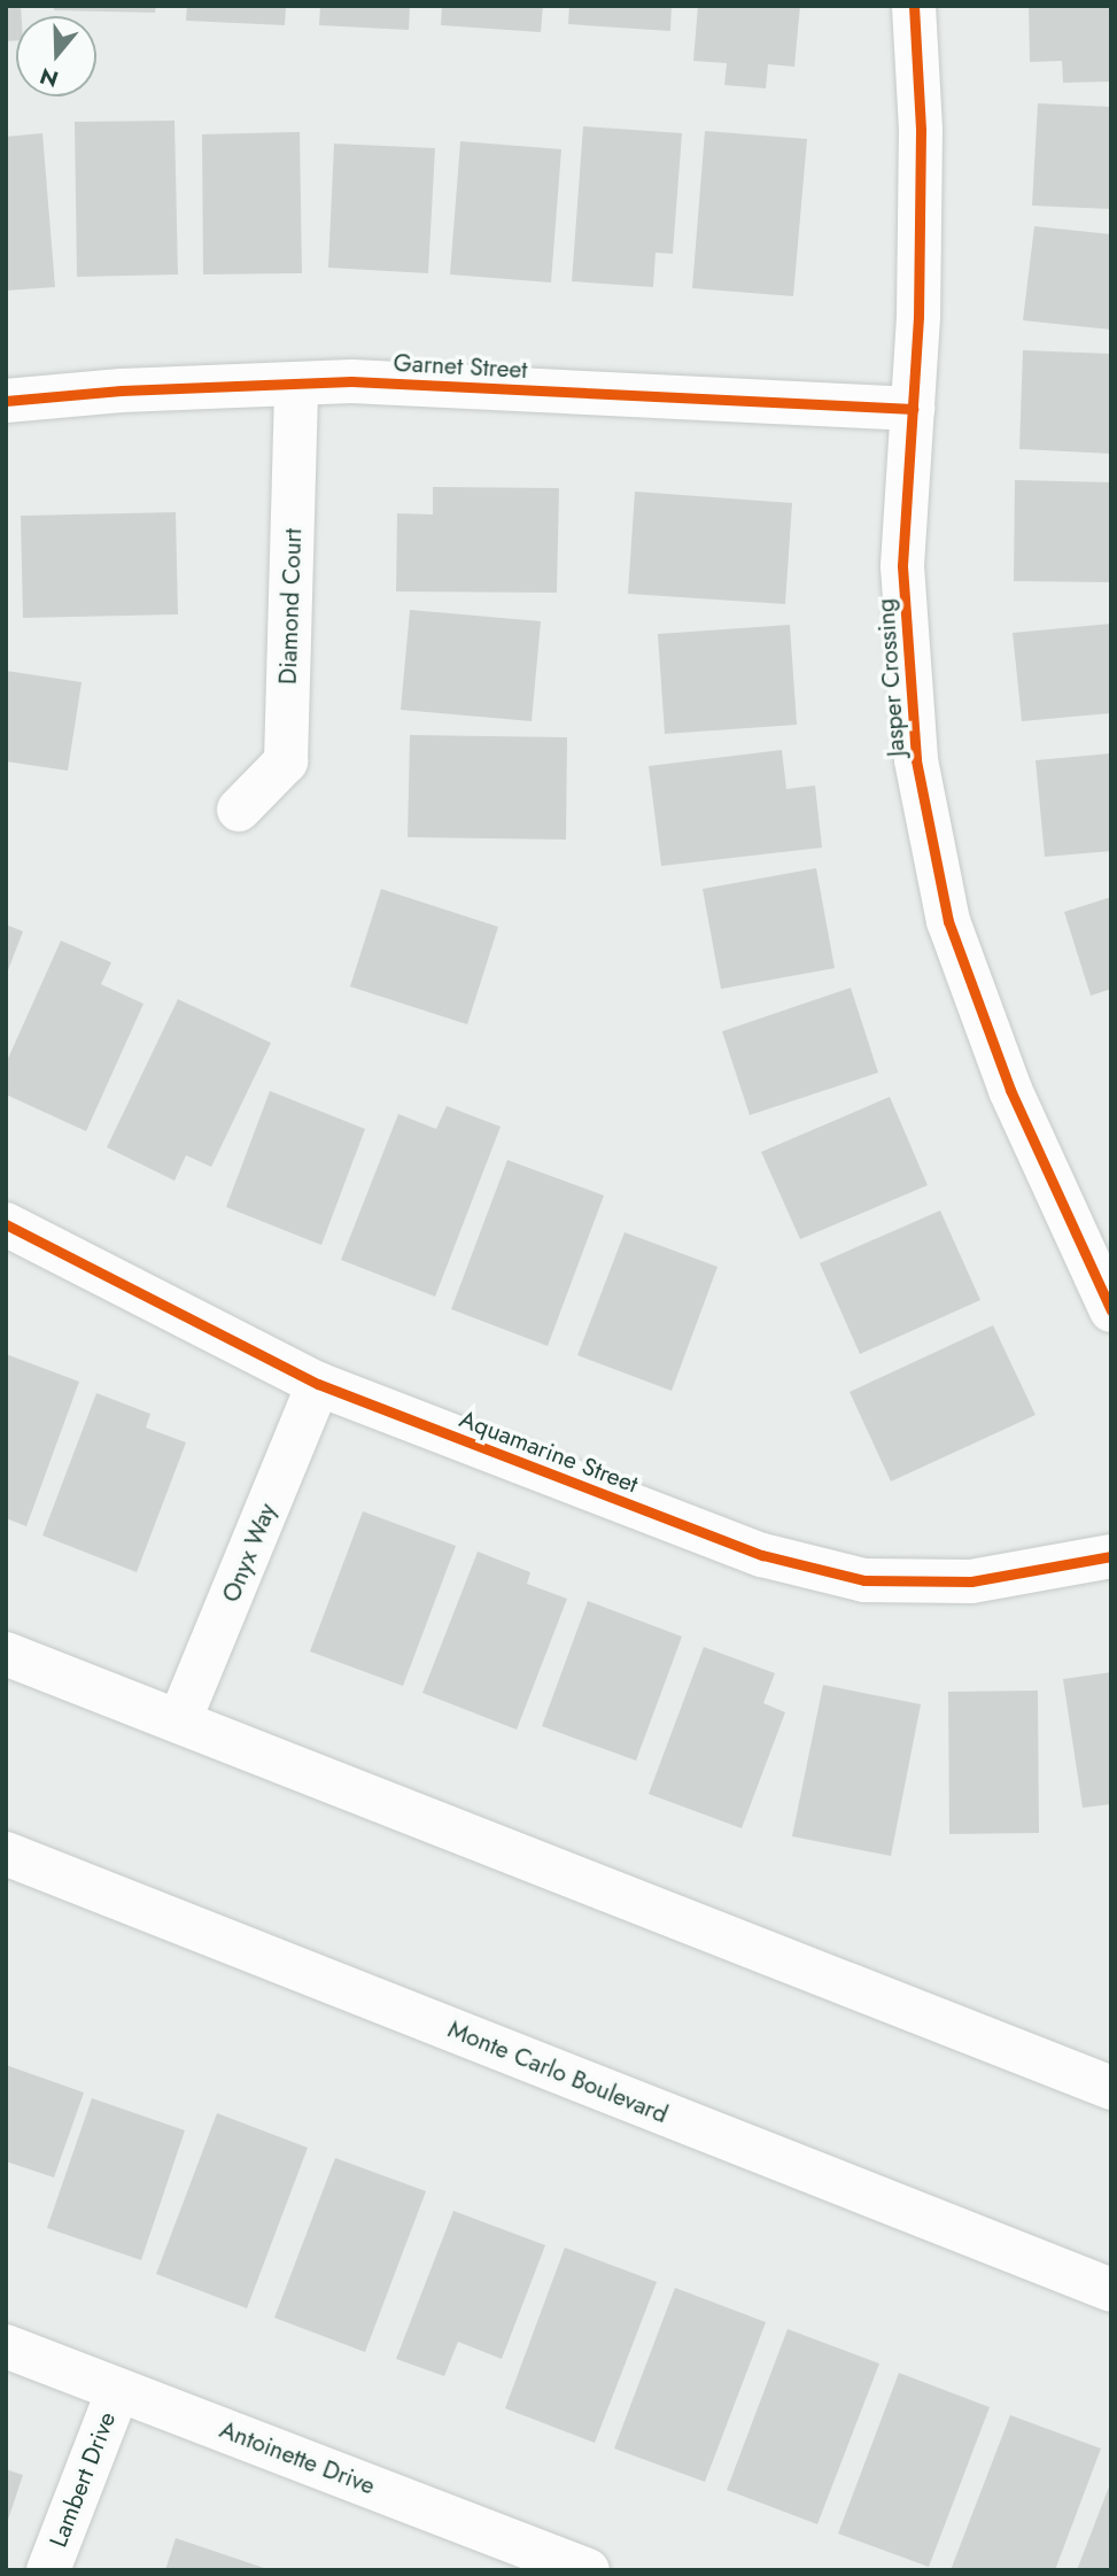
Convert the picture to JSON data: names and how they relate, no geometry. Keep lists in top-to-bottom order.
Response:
{
  "streets": {
    "street": [
      "Garnet Street",
      "Diamond Court",
      "Jasper Crossing",
      "Aquamarine Street",
      "Onyx Way",
      "Monte Carlo Boulevard",
      "Antoinette Drive",
      "Lambert Drive"
    ]
  },
  "crossings": [
    ["Garnet Street", "Diamond Court"],
    ["Garnet Street", "Jasper Crossing"],
    ["Aquamarine Street", "Onyx Way"],
    ["Antoinette Drive", "Lambert Drive"]
  ],
  "north": "bottom"
}
